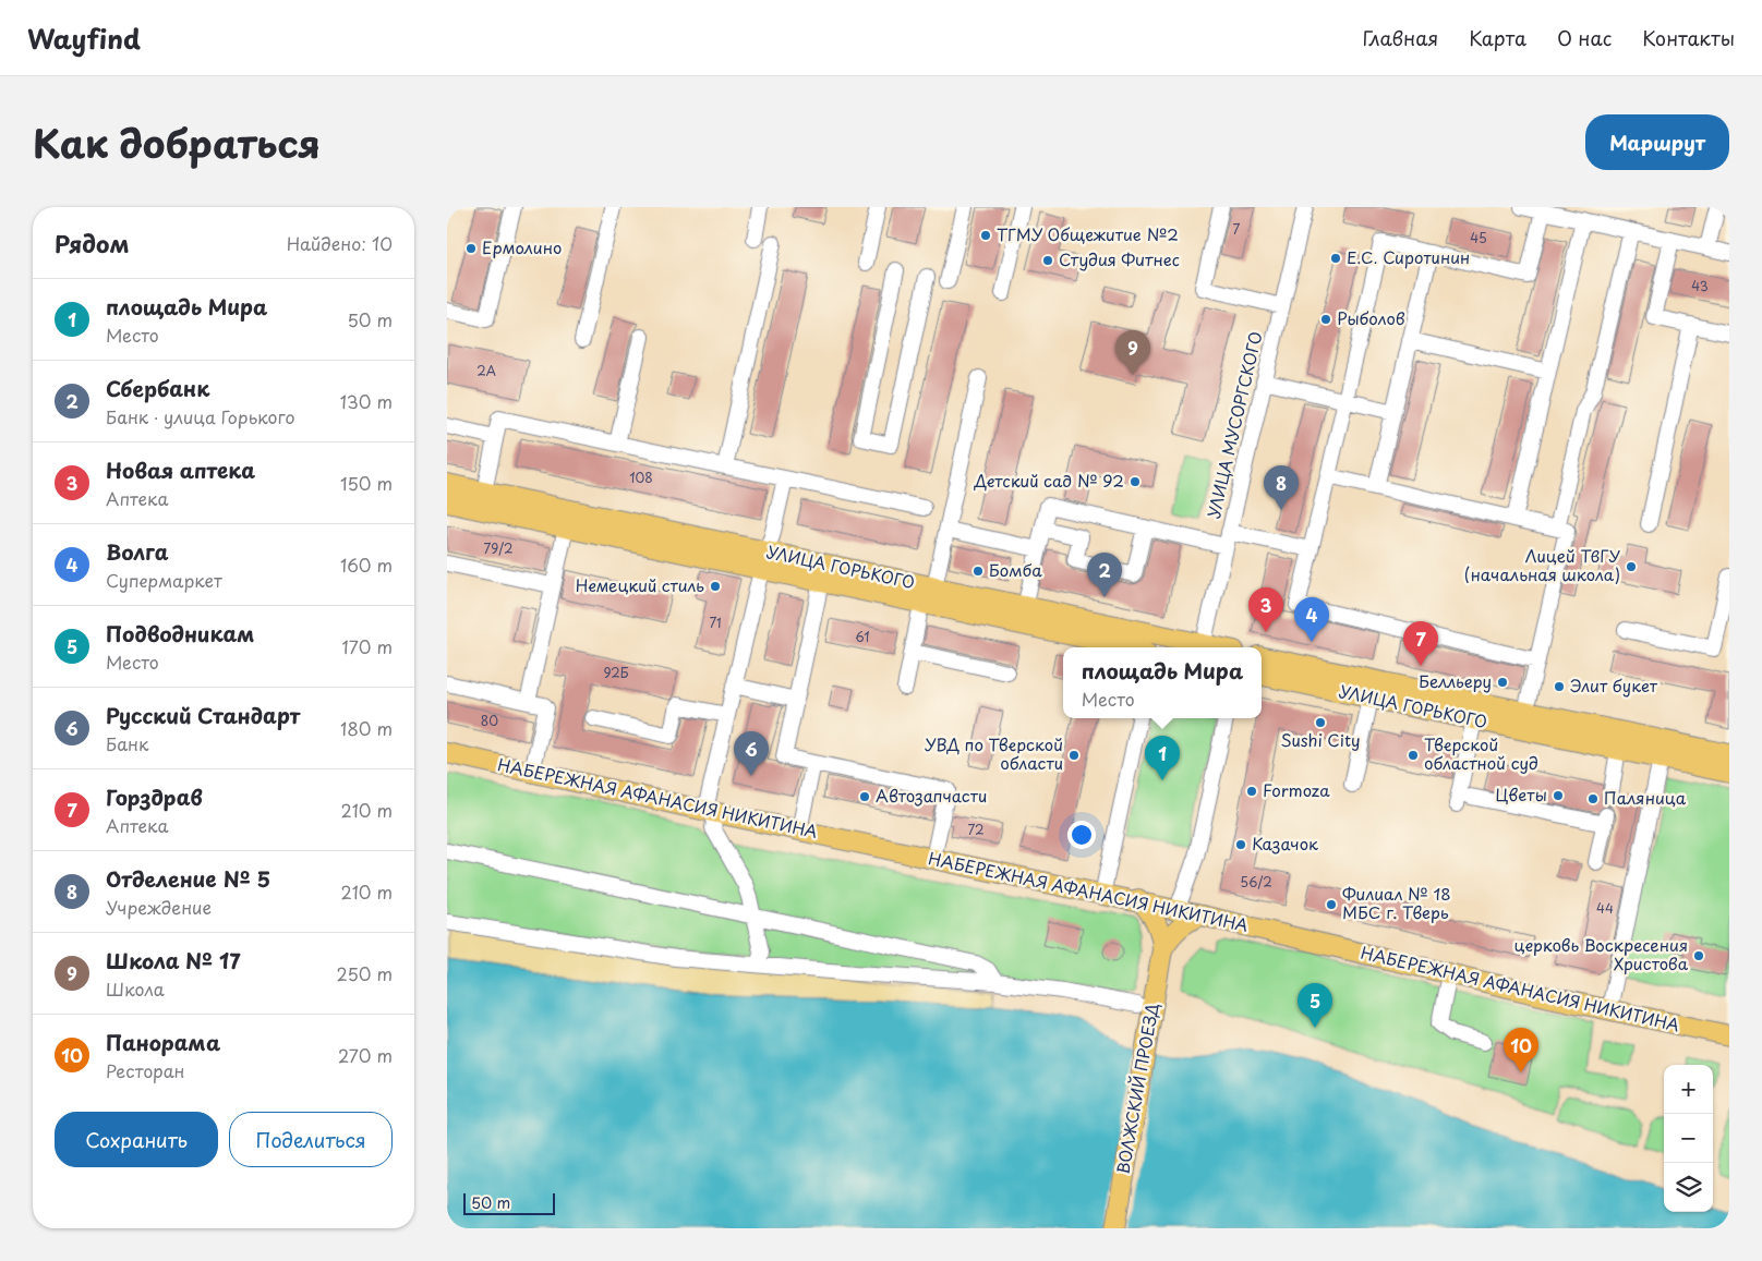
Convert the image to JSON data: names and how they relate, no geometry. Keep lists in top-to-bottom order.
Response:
{
  "streets": {
    "main road": ["УЛИЦА ГОРЬКОГО", "НАБЕРЕЖНАЯ АФАНАСИЯ НИКИТИНА", "ВОЛЖСКИЙ ПРОЕЗД"],
    "street": ["УЛИЦА МУСОРГСКОГО"]
  },
  "crossings": [
    ["УЛИЦА МУСОРГСКОГО", "УЛИЦА ГОРЬКОГО"],
    ["НАБЕРЕЖНАЯ АФАНАСИЯ НИКИТИНА", "ВОЛЖСКИЙ ПРОЕЗД"]
  ],
  "places": [
    "ТГМУ Общежитие №2",
    "Ермолино",
    "Е.С. Сиротинин",
    "Студия Фитнес",
    "Рыболов",
    "Детский сад № 92",
    "Лицей ТвГУ (начальная школа)",
    "Бомба",
    "Немецкий стиль",
    "Белльеру",
    "Элит букет",
    "Sushi City",
    "УВД по Тверской области",
    "Тверской областной суд",
    "Formoza",
    "Цветы",
    "Автозапчасти",
    "Паляница",
    "Казачок",
    "Филиал № 18 МБС г. Тверь",
    "церковь Воскресения Христова"
  ],
  "house_numbers": [
    "7",
    "45",
    "43",
    "2А",
    "108",
    "79/2",
    "71",
    "61",
    "92Б",
    "80",
    "72",
    "56/2",
    "44"
  ],
  "scale_bar": "50 m",
  "page": {
    "header": "Wayfind",
    "nav": [
      "Главная",
      "Карта",
      "О нас",
      "Контакты"
    ],
    "title": "Как добраться",
    "buttons": [
      "Маршрут",
      ["Сохранить", "Поделиться"]
    ],
    "heading": ["Рядом", "Найдено: 10"],
    "list": [
      {
        "mark": "1",
        "name": "площадь Мира",
        "note": "Место",
        "value": "50 m"
      },
      {
        "mark": "2",
        "name": "Сбербанк",
        "note": "Банк · улица Горького",
        "value": "130 m"
      },
      {
        "mark": "3",
        "name": "Новая аптека",
        "note": "Аптека",
        "value": "150 m"
      },
      {
        "mark": "4",
        "name": "Волга",
        "note": "Супермаркет",
        "value": "160 m"
      },
      {
        "mark": "5",
        "name": "Подводникам",
        "note": "Место",
        "value": "170 m"
      },
      {
        "mark": "6",
        "name": "Русский Стандарт",
        "note": "Банк",
        "value": "180 m"
      },
      {
        "mark": "7",
        "name": "Горздрав",
        "note": "Аптека",
        "value": "210 m"
      },
      {
        "mark": "8",
        "name": "Отделение № 5",
        "note": "Учреждение",
        "value": "210 m"
      },
      {
        "mark": "9",
        "name": "Школа № 17",
        "note": "Школа",
        "value": "250 m"
      },
      {
        "mark": "10",
        "name": "Панорама",
        "note": "Ресторан",
        "value": "270 m"
      }
    ],
    "pins": [
      "9",
      "8",
      "2",
      "3",
      "4",
      "7",
      "6",
      "1",
      "5",
      "10"
    ],
    "popup": ["площадь Мира", "Место"],
    "map_buttons": ["+", "−"],
    "scale": "50 m"
  }
}
